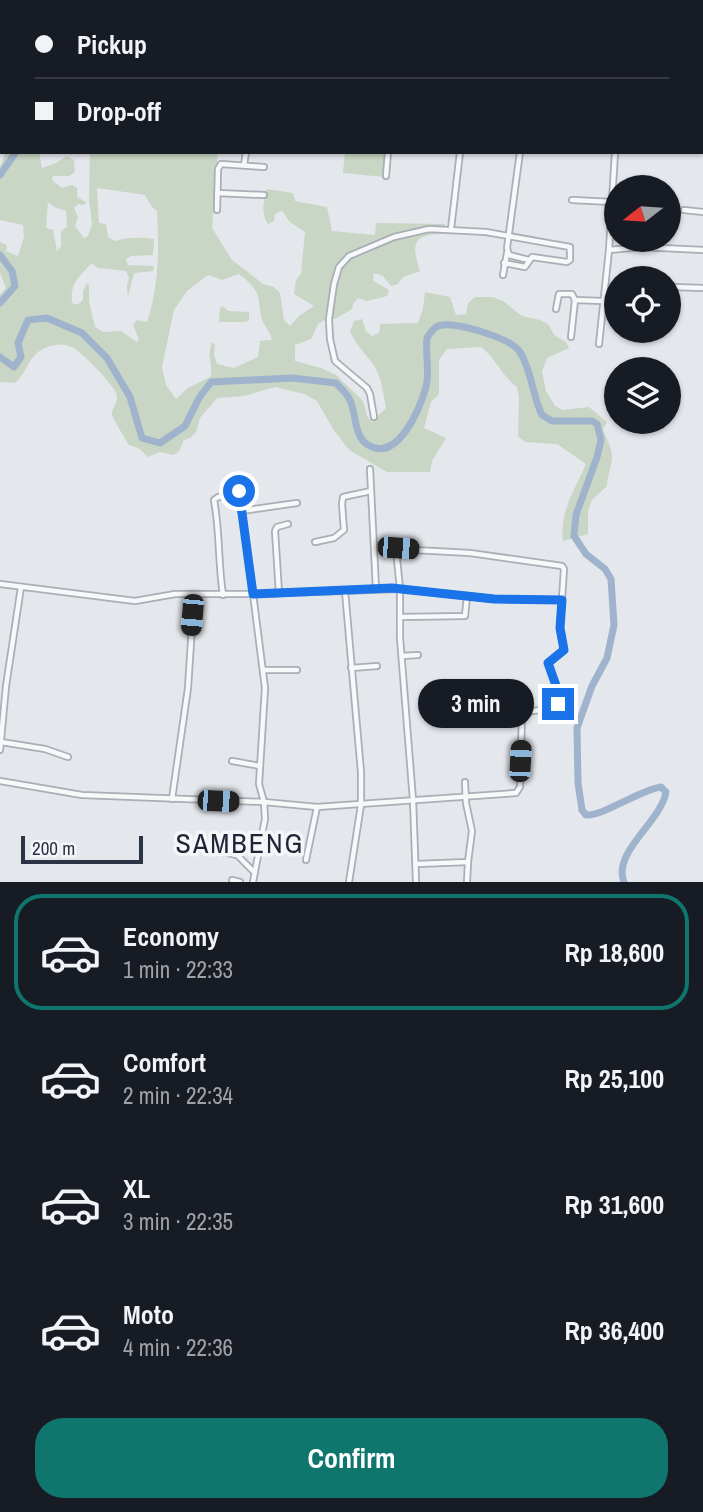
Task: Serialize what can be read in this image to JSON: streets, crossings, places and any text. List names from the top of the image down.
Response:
{
  "districts": ["SAMBENG"],
  "scale_bar": "200 m",
  "north": "left",
  "page": {
    "banner": ["Pickup", "Drop-off"],
    "bubble": "3 min",
    "scale": "200 m",
    "list": [
      {
        "name": "Economy",
        "note": "1 min · 22:33",
        "value": "Rp 18,600"
      },
      {
        "name": "Comfort",
        "note": "2 min · 22:34",
        "value": "Rp 25,100"
      },
      {
        "name": "XL",
        "note": "3 min · 22:35",
        "value": "Rp 31,600"
      },
      {
        "name": "Moto",
        "note": "4 min · 22:36",
        "value": "Rp 36,400"
      }
    ],
    "buttons": "Confirm"
  }
}
